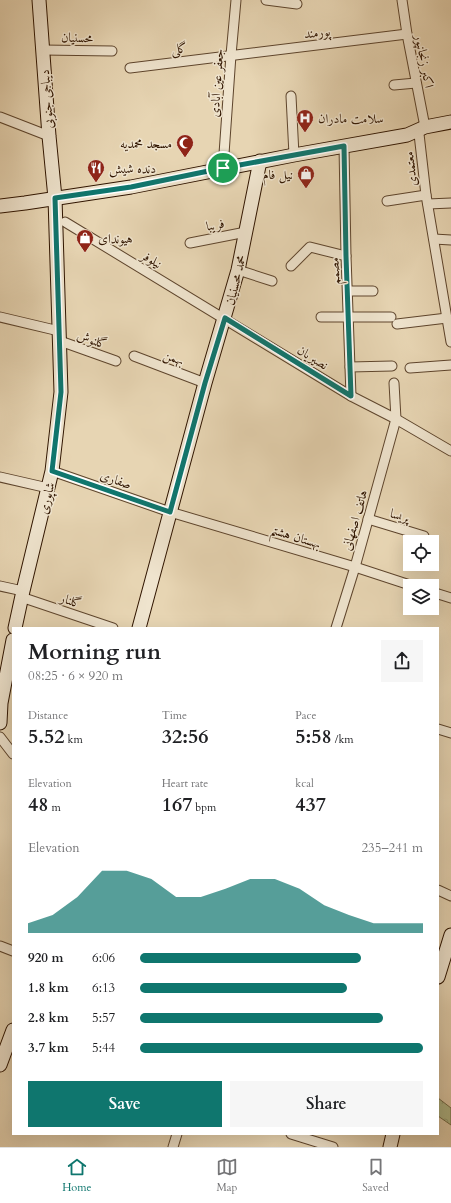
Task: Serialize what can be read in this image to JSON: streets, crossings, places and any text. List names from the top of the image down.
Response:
{
  "streets": {
    "street": [
      "پورمند",
      "محسنیان",
      "گلی",
      "اکبر زنجانپور",
      "جعفر عین آبادی",
      "دیباجی جنوبی",
      "معتمدی",
      "فریبا",
      "نیلوفر",
      "مصمم",
      "محمد محسنیان",
      "گلنوش",
      "بهمن",
      "نصیریان",
      "صفاری",
      "شاپوری",
      "پریسا",
      "هاتف اصفهانی",
      "بهستان هشتم",
      "گلنار"
    ]
  },
  "crossings": [
    ["پورمند", "گلی"],
    ["پورمند", "اکبر زنجانپور"],
    ["پورمند", "جعفر عین آبادی"],
    ["محسنیان", "دیباجی جنوبی"],
    ["گلی", "جعفر عین آبادی"],
    ["اکبر زنجانپور", "معتمدی"],
    ["دیباجی جنوبی", "شاپوری"],
    ["فریبا", "محمد محسنیان"],
    ["نیلوفر", "محمد محسنیان"],
    ["نیلوفر", "نصیریان"],
    ["مصمم", "نصیریان"],
    ["محمد محسنیان", "بهمن"],
    ["محمد محسنیان", "نصیریان"],
    ["محمد محسنیان", "صفاری"],
    ["محمد محسنیان", "بهستان هشتم"],
    ["گلنوش", "شاپوری"],
    ["نصیریان", "هاتف اصفهانی"],
    ["صفاری", "شاپوری"],
    ["صفاری", "بهستان هشتم"],
    ["شاپوری", "گلنار"],
    ["پریسا", "هاتف اصفهانی"],
    ["هاتف اصفهانی", "بهستان هشتم"]
  ],
  "places": {
    "hospital": ["سلامت مادران"],
    "mosque": ["مسجد محمدیه"],
    "restaurant": ["دنده شیش"],
    "shop": ["نیل فام", "هیوندای"]
  },
  "page": {
    "heading": ["Morning run", "08:25 · 6 × 920 m"],
    "stats": [
      ["Distance", "5.52 km"],
      ["Time", "32:56"],
      ["Pace", "5:58 /km"],
      ["Elevation", "48 m"],
      ["Heart rate", "167 bpm"],
      ["kcal", "437"]
    ],
    "chart": ["Elevation", "235–241 m"],
    "list": [
      {
        "name": "920 m",
        "note": "6:06"
      },
      {
        "name": "1.8 km",
        "note": "6:13"
      },
      {
        "name": "2.8 km",
        "note": "5:57"
      },
      {
        "name": "3.7 km",
        "note": "5:44"
      }
    ],
    "buttons": ["Save", "Share"],
    "tabs": ["Home", "Map", "Saved"]
  }
}
